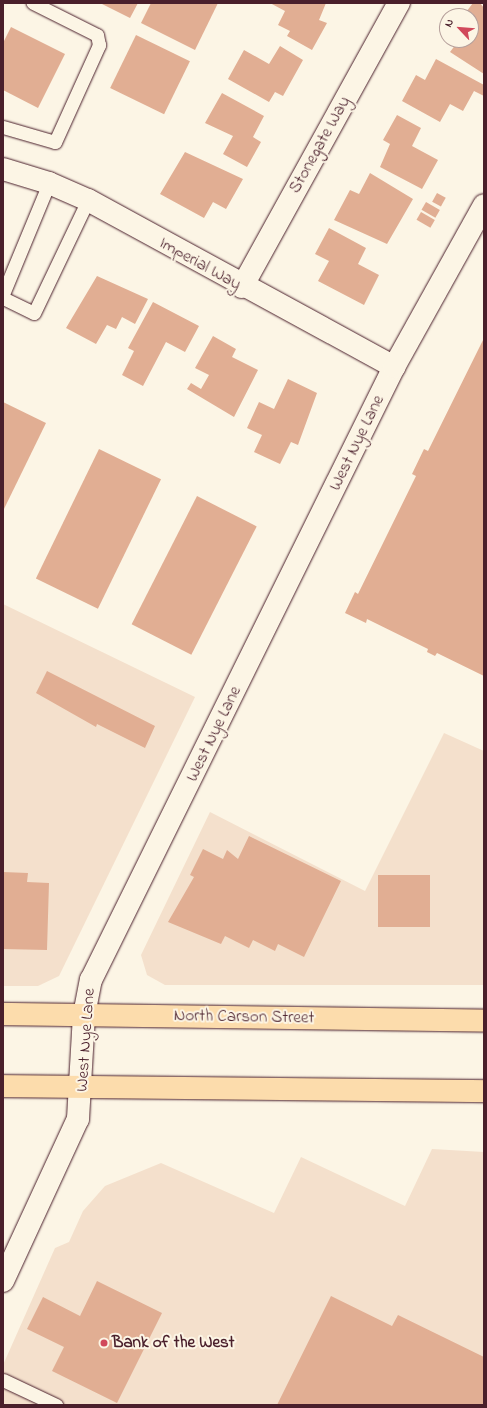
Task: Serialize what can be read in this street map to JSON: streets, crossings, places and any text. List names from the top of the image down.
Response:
{
  "streets": {
    "main road": ["North Carson Street"],
    "street": ["Stonegate Way", "Imperial Way", "West Nye Lane"]
  },
  "crossings": [
    ["Stonegate Way", "Imperial Way"],
    ["Imperial Way", "West Nye Lane"],
    ["West Nye Lane", "North Carson Street"]
  ],
  "places": ["Bank of the West"],
  "north": "top left"
}
